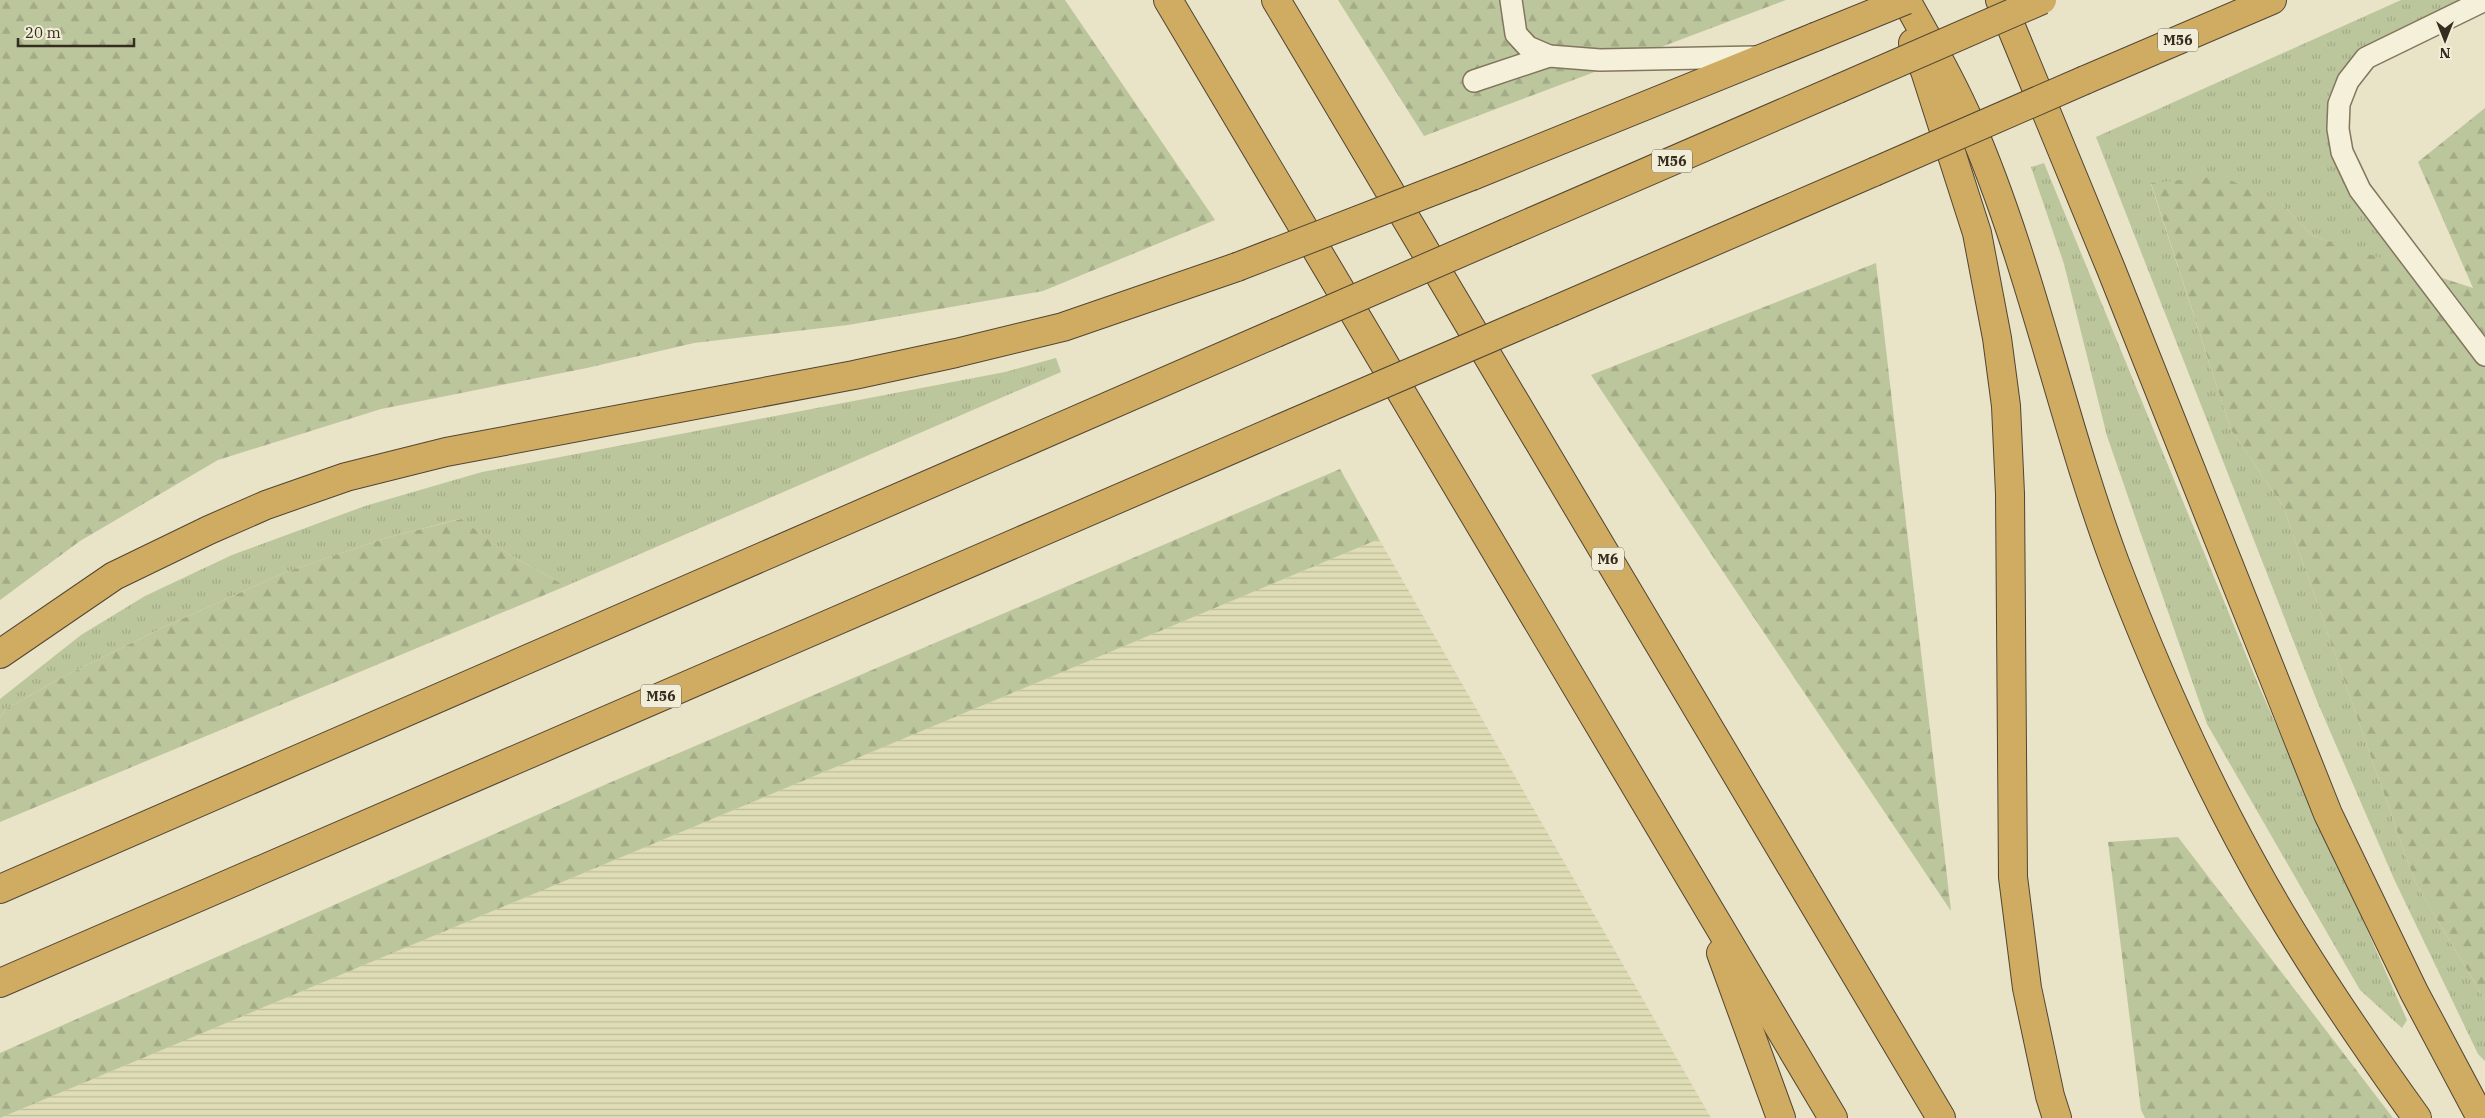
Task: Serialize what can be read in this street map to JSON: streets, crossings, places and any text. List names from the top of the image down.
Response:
{
  "streets": {
    "highway": ["M56", "M6"]
  },
  "scale_bar": "20 m",
  "north": "bottom"
}
